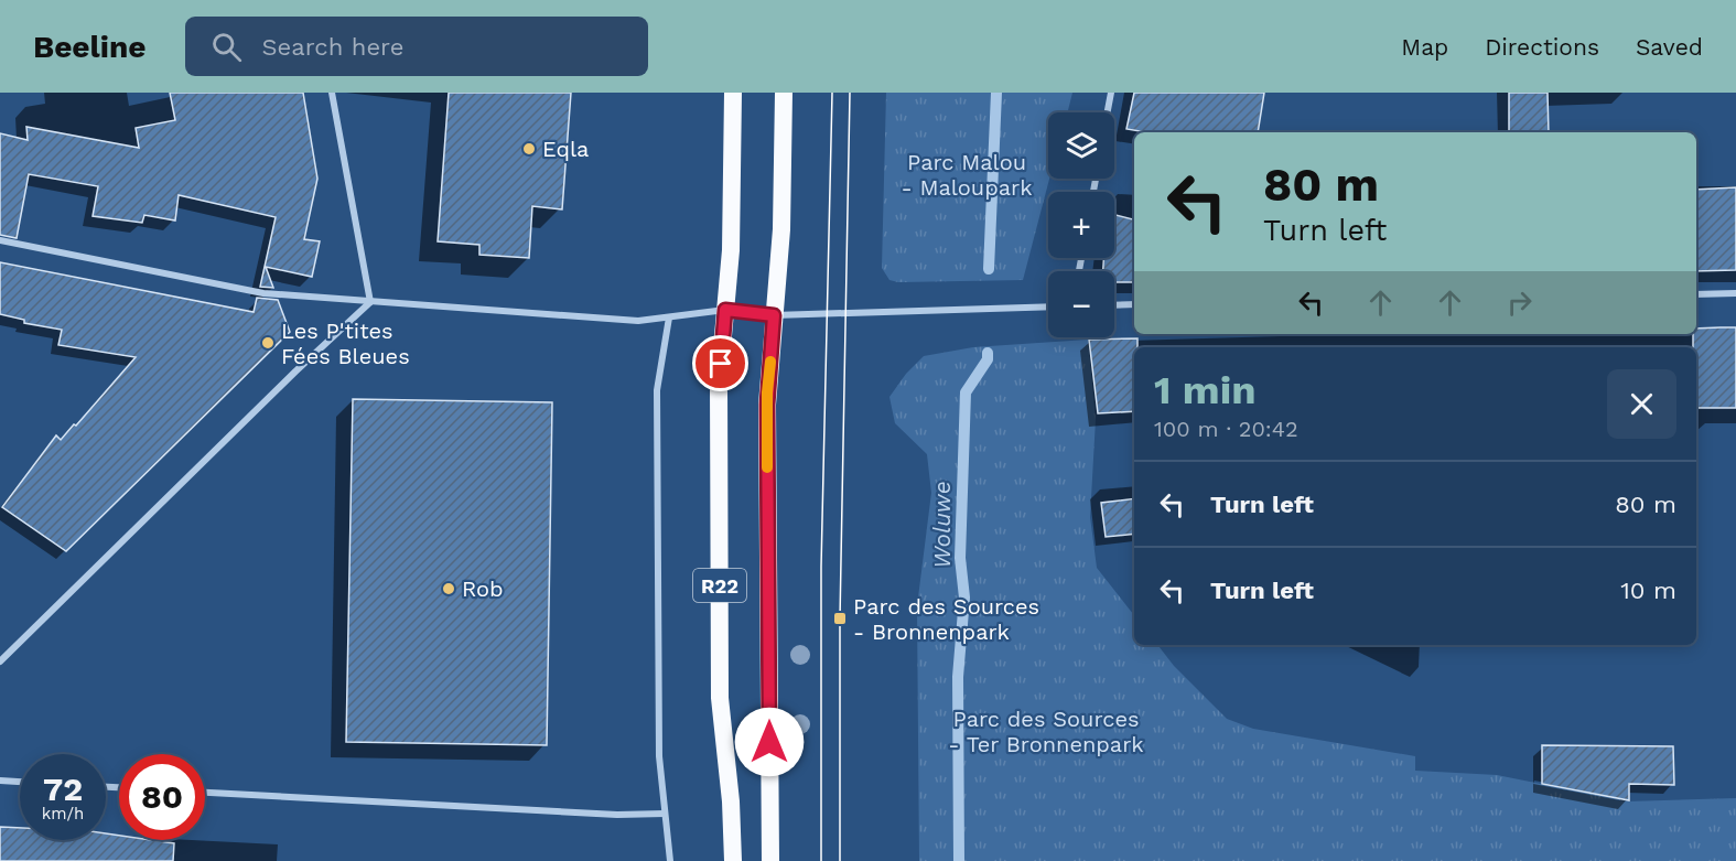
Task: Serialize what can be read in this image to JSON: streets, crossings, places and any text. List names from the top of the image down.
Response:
{
  "streets": {
    "highway": ["R22"]
  },
  "water": ["Woluwe"],
  "parks": ["Parc Malou - Maloupark", "Parc des Sources - Ter Bronnenpark"],
  "places": {
    "other": ["Eqla", "Les P'tites Fées Bleues", "Rob"],
    "transit": ["Parc des Sources - Bronnenpark"]
  },
  "page": {
    "header": "Beeline",
    "search": "Search here",
    "nav": ["Map", "Directions", "Saved"],
    "map_buttons": ["+", "−"],
    "turn": ["80 m", "Turn left"],
    "heading": ["1 min", "100 m · 20:42"],
    "list": [
      {
        "name": "Turn left",
        "value": "80 m"
      },
      {
        "name": "Turn left",
        "value": "10 m"
      }
    ],
    "speed": "72 km/h",
    "limit": "80"
  }
}
